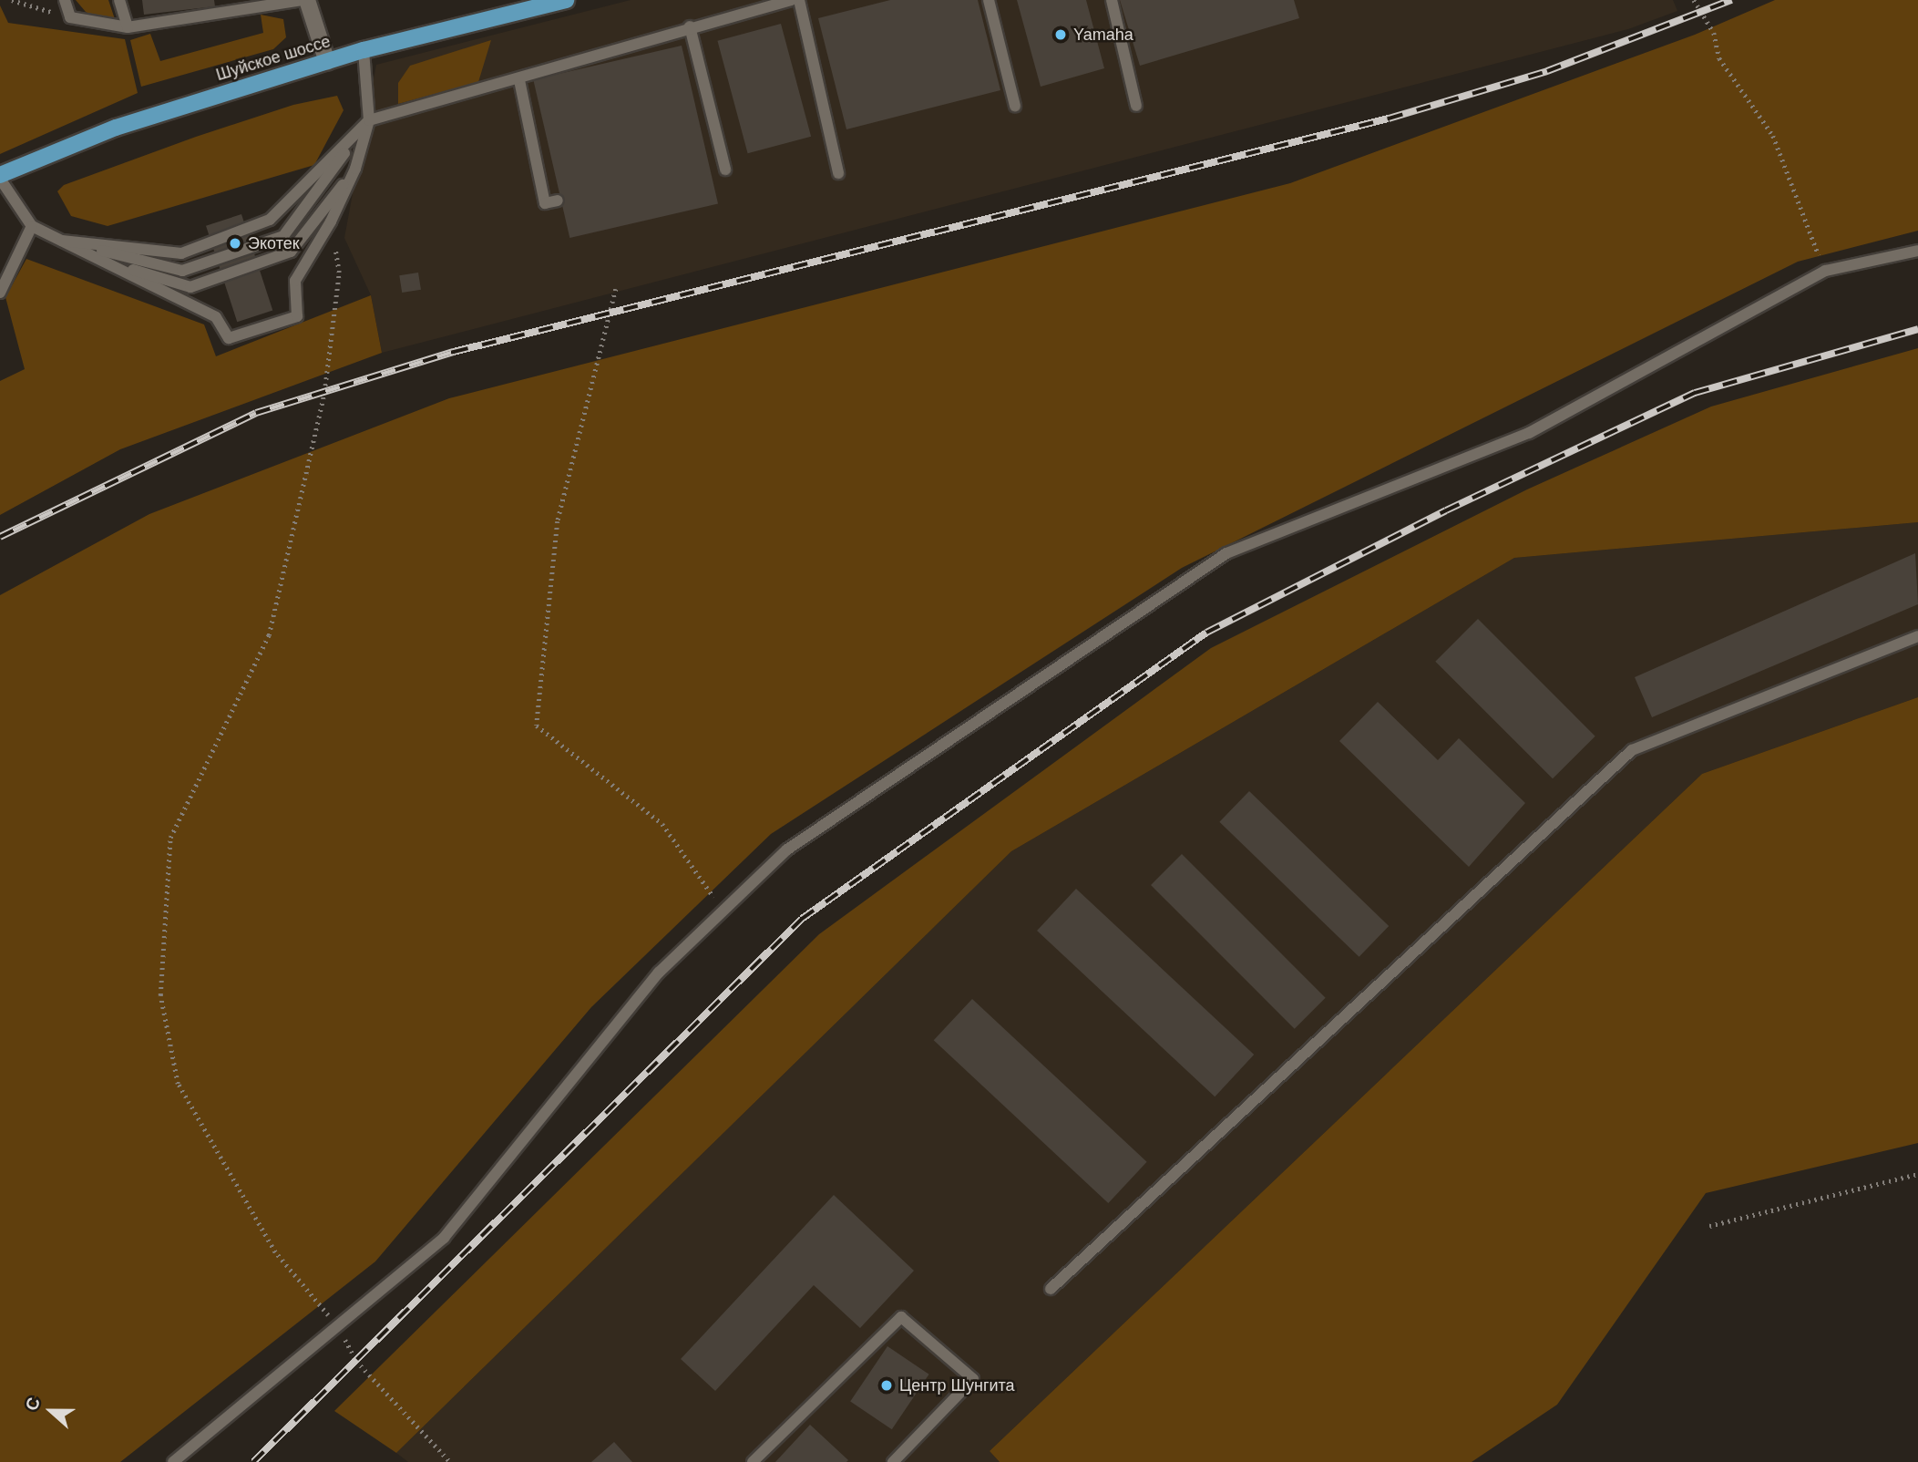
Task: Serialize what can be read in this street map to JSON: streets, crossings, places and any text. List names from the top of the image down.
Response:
{
  "streets": {
    "main road": ["Шуйское шоссе"]
  },
  "places": ["Yamaha", "Экотек", "Центр Шунгита"],
  "north": "left"
}
